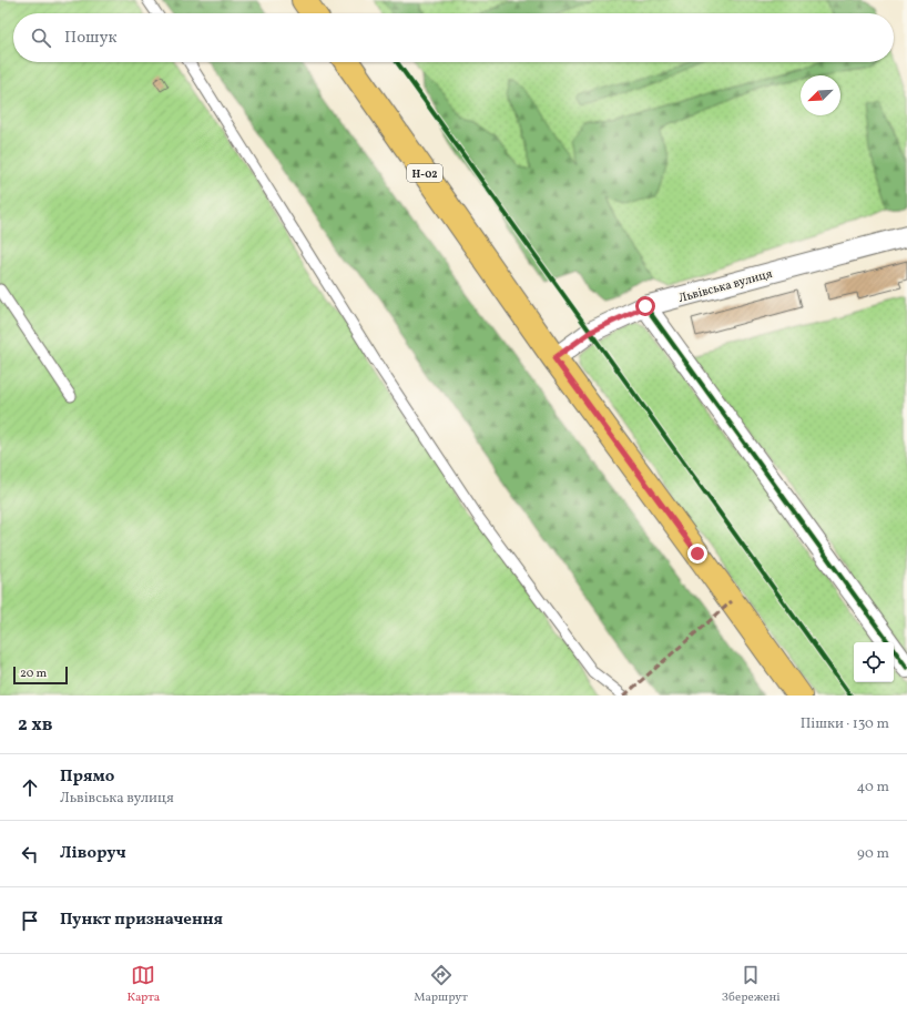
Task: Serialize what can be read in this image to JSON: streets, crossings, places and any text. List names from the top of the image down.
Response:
{
  "streets": {
    "main road": ["Н-02"],
    "street": ["Львівська вулиця"]
  },
  "crossings": [
    ["Н-02", "Львівська вулиця"]
  ],
  "scale_bar": "20 m",
  "north": "bottom left",
  "page": {
    "search": "Пошук",
    "scale": "20 m",
    "heading": ["2 хв", "Пішки · 130 m"],
    "list": [
      ["Прямо", "Львівська вулиця", "40 m"],
      ["Ліворуч", "90 m"],
      "Пункт призначення"
    ],
    "nav": ["Карта", "Маршрут", "Збережені"]
  }
}
